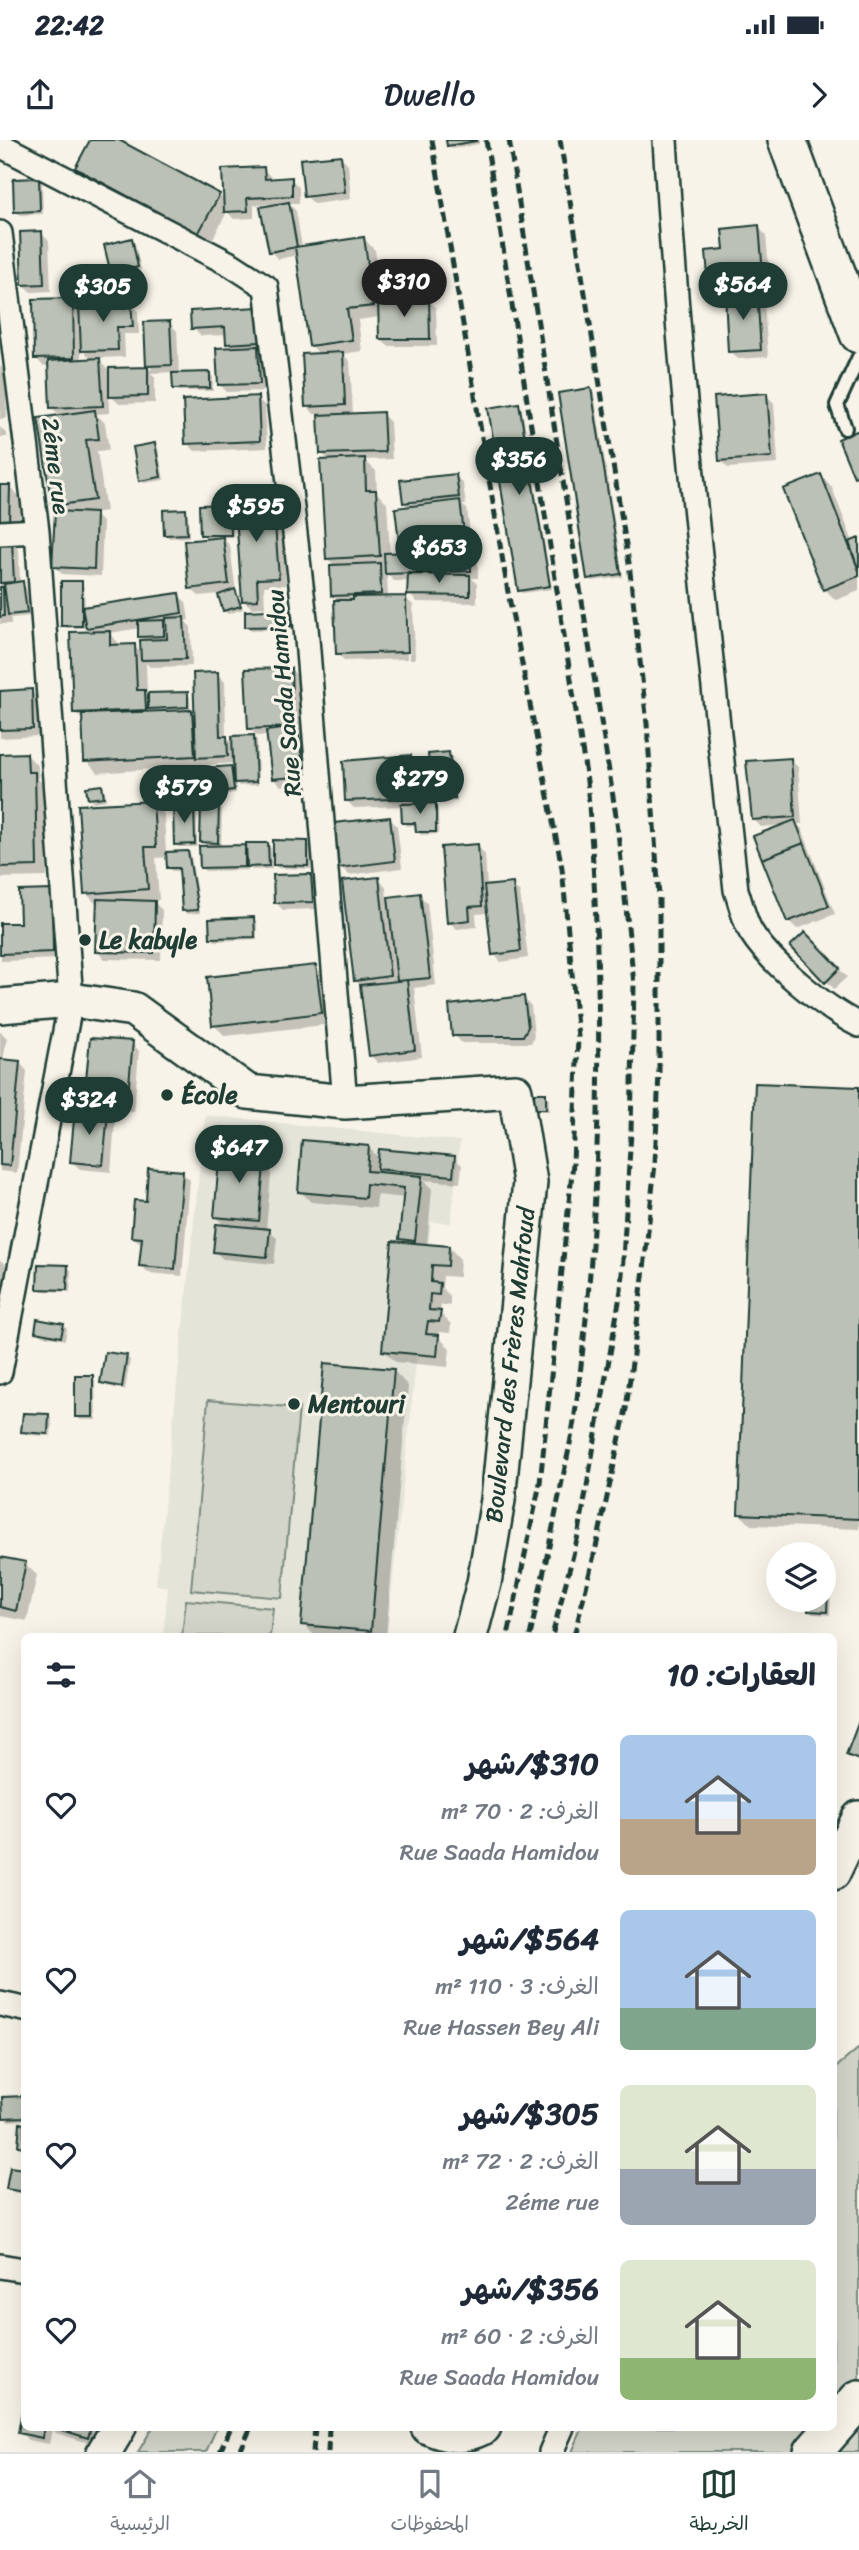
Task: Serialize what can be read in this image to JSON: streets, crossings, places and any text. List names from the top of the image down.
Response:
{
  "streets": {
    "street": ["2éme rue", "Rue Saada Hamidou", "Boulevard des Frères Mahfoud"]
  },
  "crossings": [
    ["Rue Saada Hamidou", "Boulevard des Frères Mahfoud"]
  ],
  "places": ["Le kabyle", "École", "Mentouri"],
  "page": {
    "status": "22:42",
    "header": "Dwello",
    "price": [
      "$310",
      "$564",
      "$305",
      "$356",
      "$595",
      "$653",
      "$279",
      "$579",
      "$324",
      "$647"
    ],
    "heading": "العقارات: 10",
    "list": [
      {
        "name": "$310/شهر",
        "note": "الغرف: 2 · 70 m² · Rue Saada Hamidou"
      },
      {
        "name": "$564/شهر",
        "note": "الغرف: 3 · 110 m² · Rue Hassen Bey Ali"
      },
      {
        "name": "$305/شهر",
        "note": "الغرف: 2 · 72 m² · 2éme rue"
      },
      {
        "name": "$356/شهر",
        "note": "الغرف: 2 · 60 m² · Rue Saada Hamidou"
      }
    ],
    "tabs": ["الخريطة", "المحفوظات", "الرئيسية"]
  }
}
